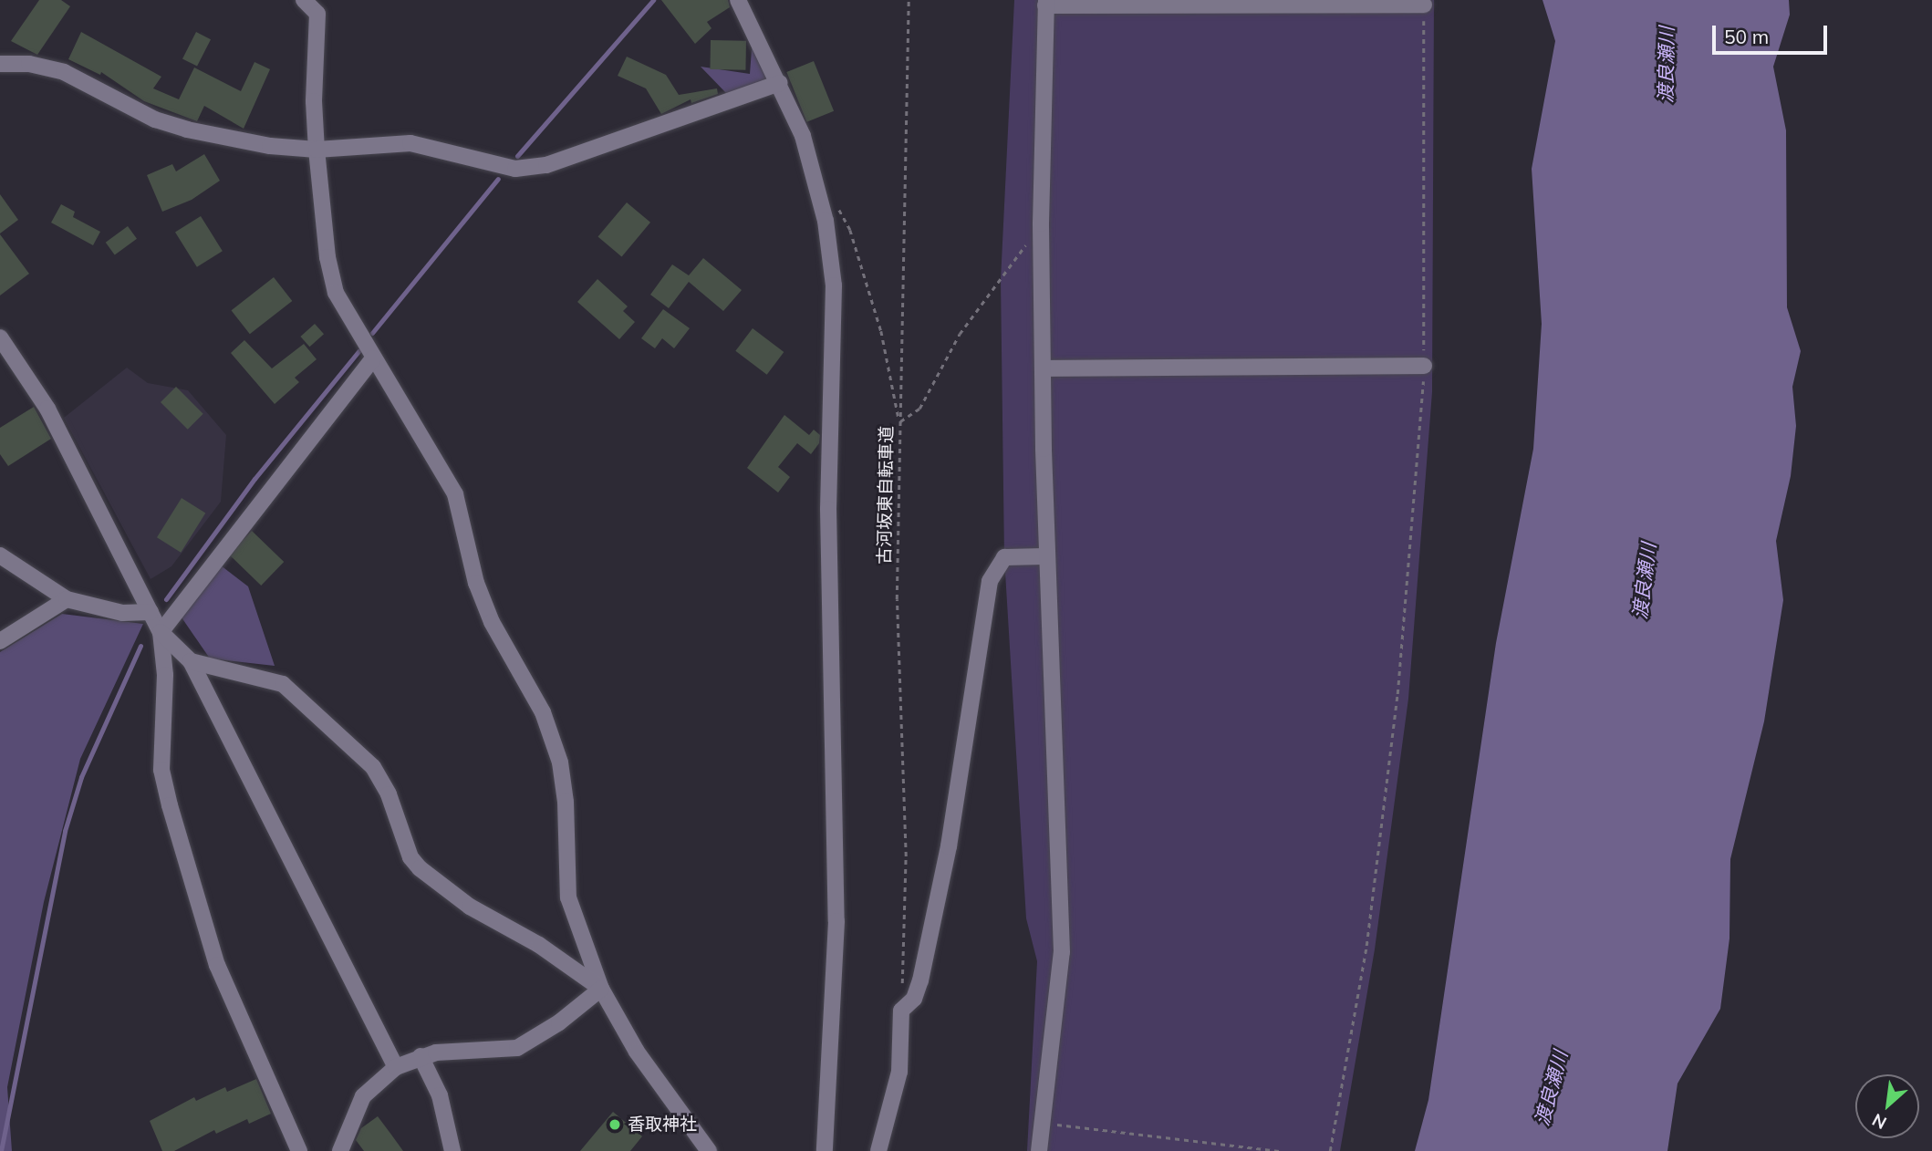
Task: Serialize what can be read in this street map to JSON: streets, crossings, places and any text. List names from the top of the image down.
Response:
{
  "streets": {
    "path": ["古河坂東自転車道"]
  },
  "water": ["渡良瀬川"],
  "places": ["香取神社"],
  "scale_bar": "50 m",
  "north": "bottom left"
}
